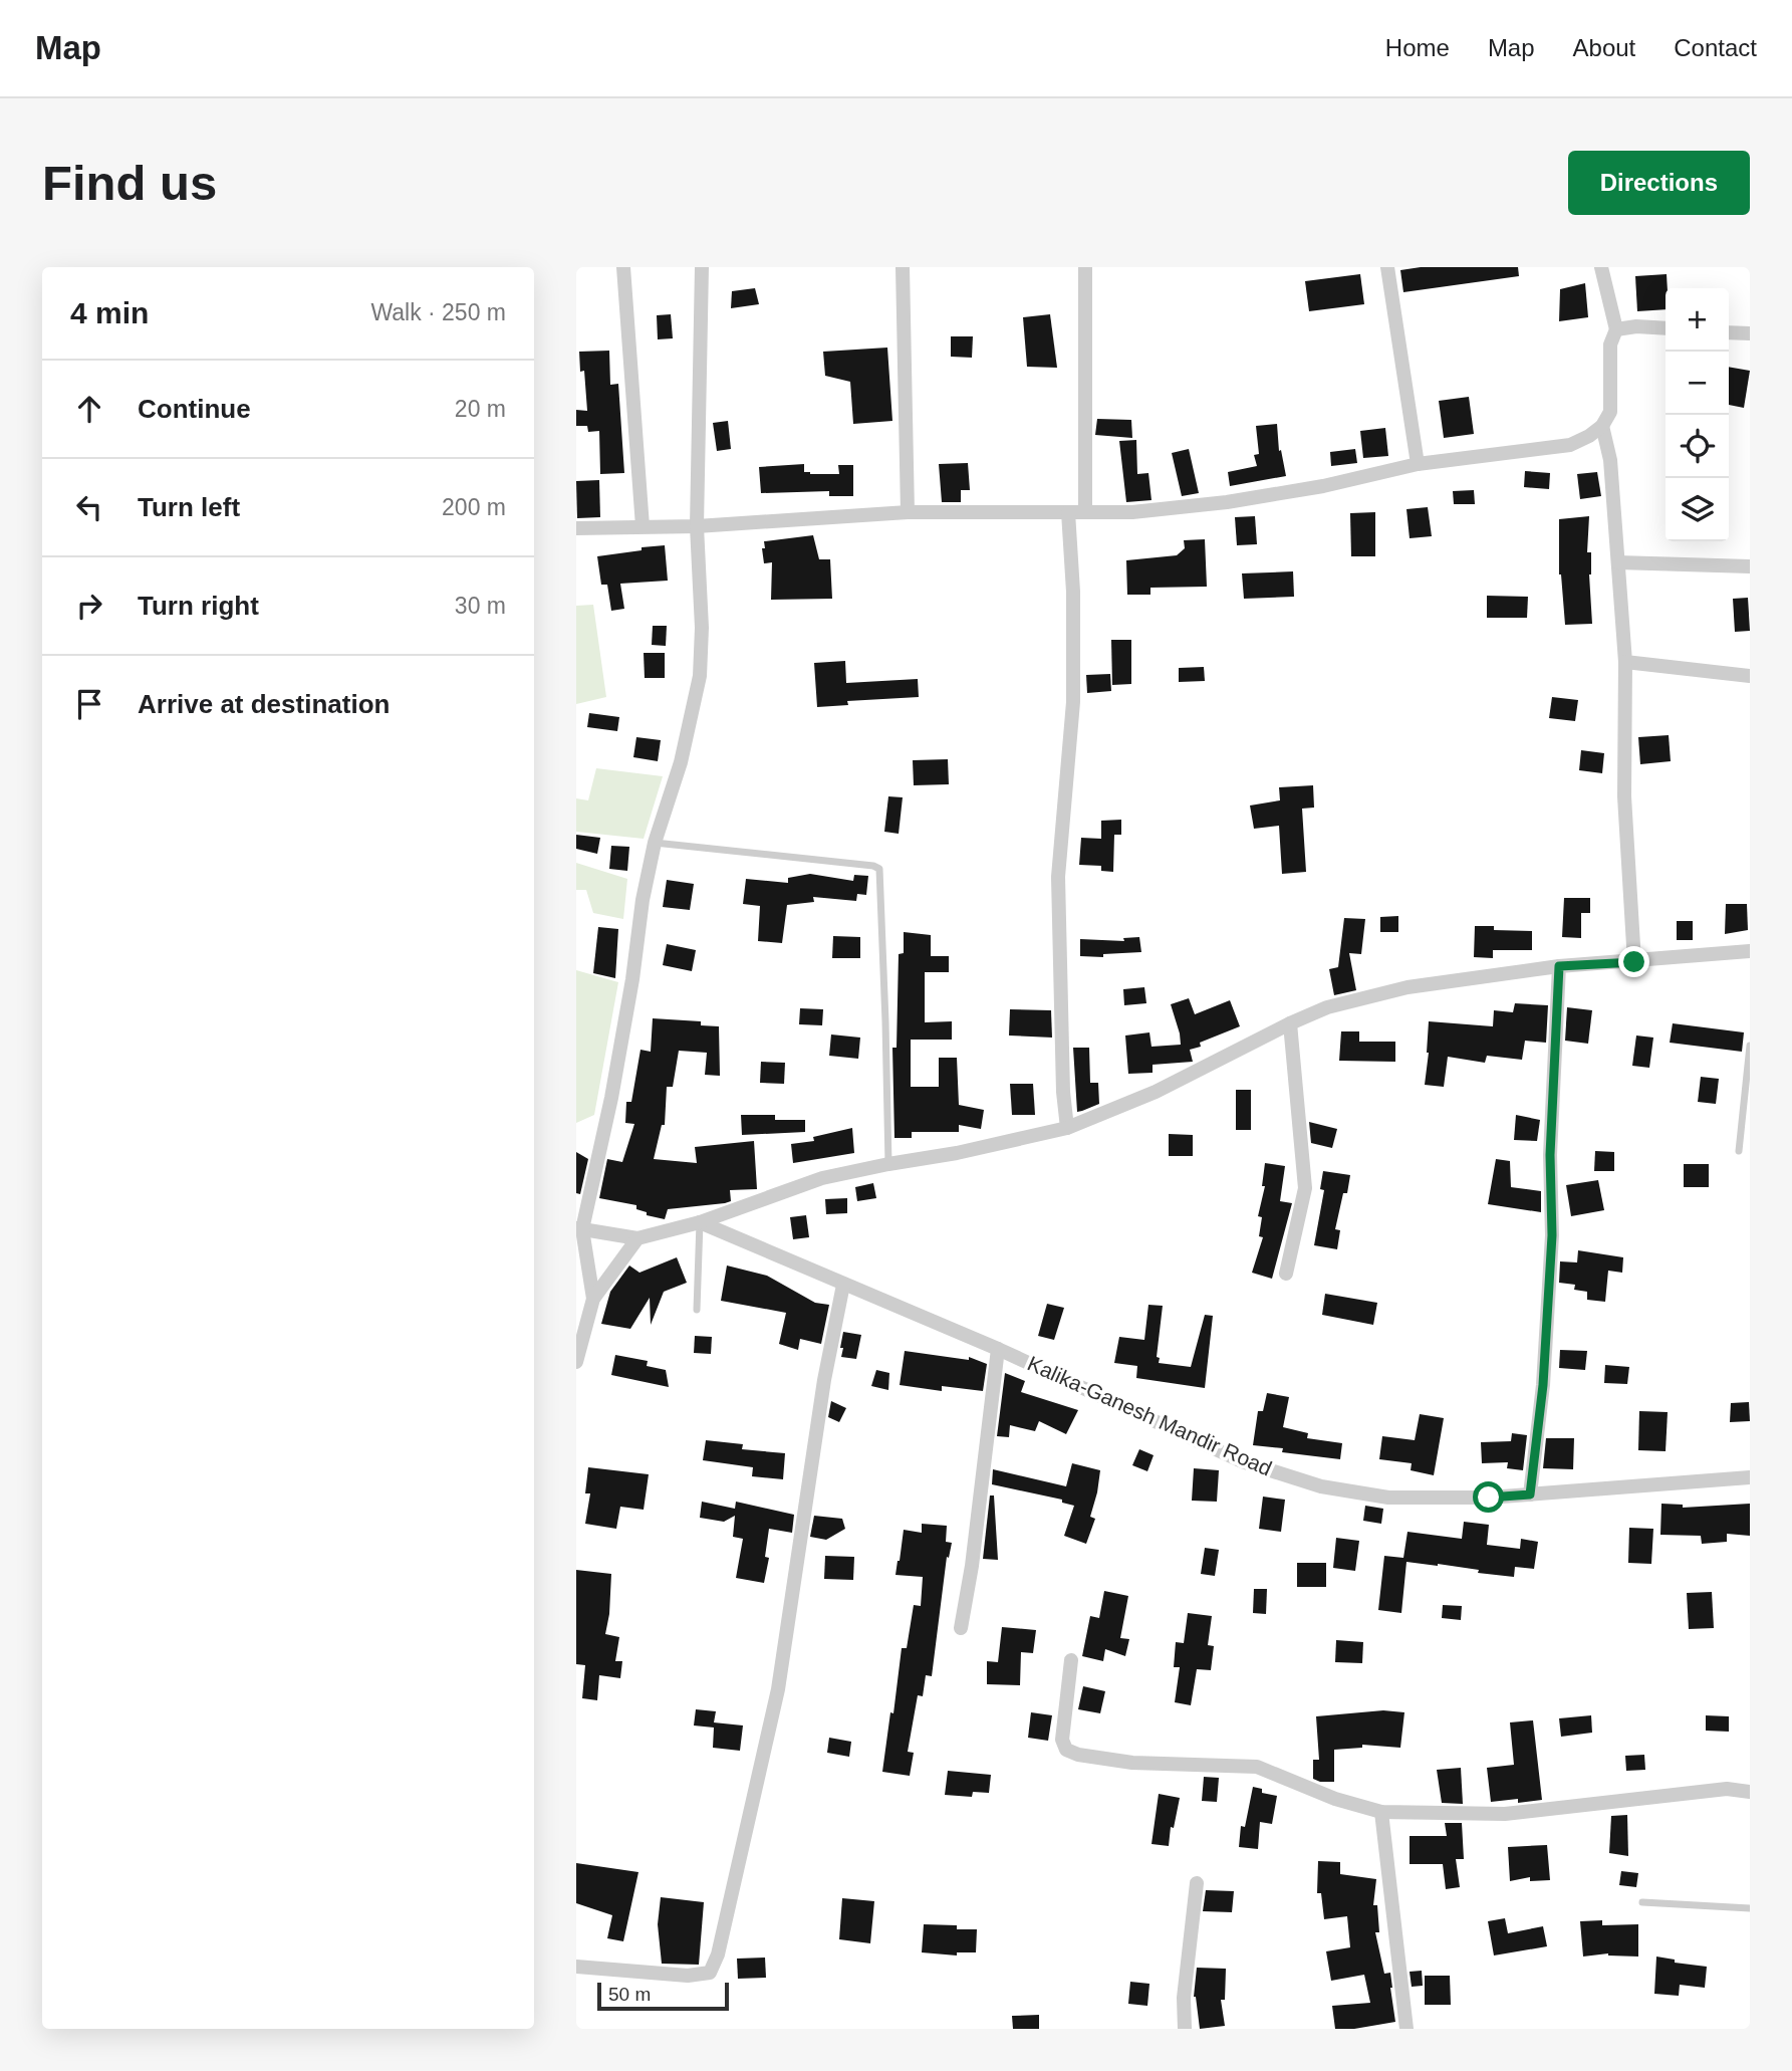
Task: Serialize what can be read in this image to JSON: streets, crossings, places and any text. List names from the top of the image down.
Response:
{
  "streets": {
    "street": ["Kalika-Ganesh Mandir Road"]
  },
  "scale_bar": "50 m",
  "page": {
    "header": "Map",
    "nav": [
      "Home",
      "Map",
      "About",
      "Contact"
    ],
    "buttons": "Directions",
    "title": "Find us",
    "heading": ["4 min", "Walk · 250 m"],
    "map_buttons": ["+", "−"],
    "list": [
      ["Continue", "20 m"],
      ["Turn left", "200 m"],
      ["Turn right", "30 m"],
      "Arrive at destination"
    ],
    "scale": "50 m"
  }
}
